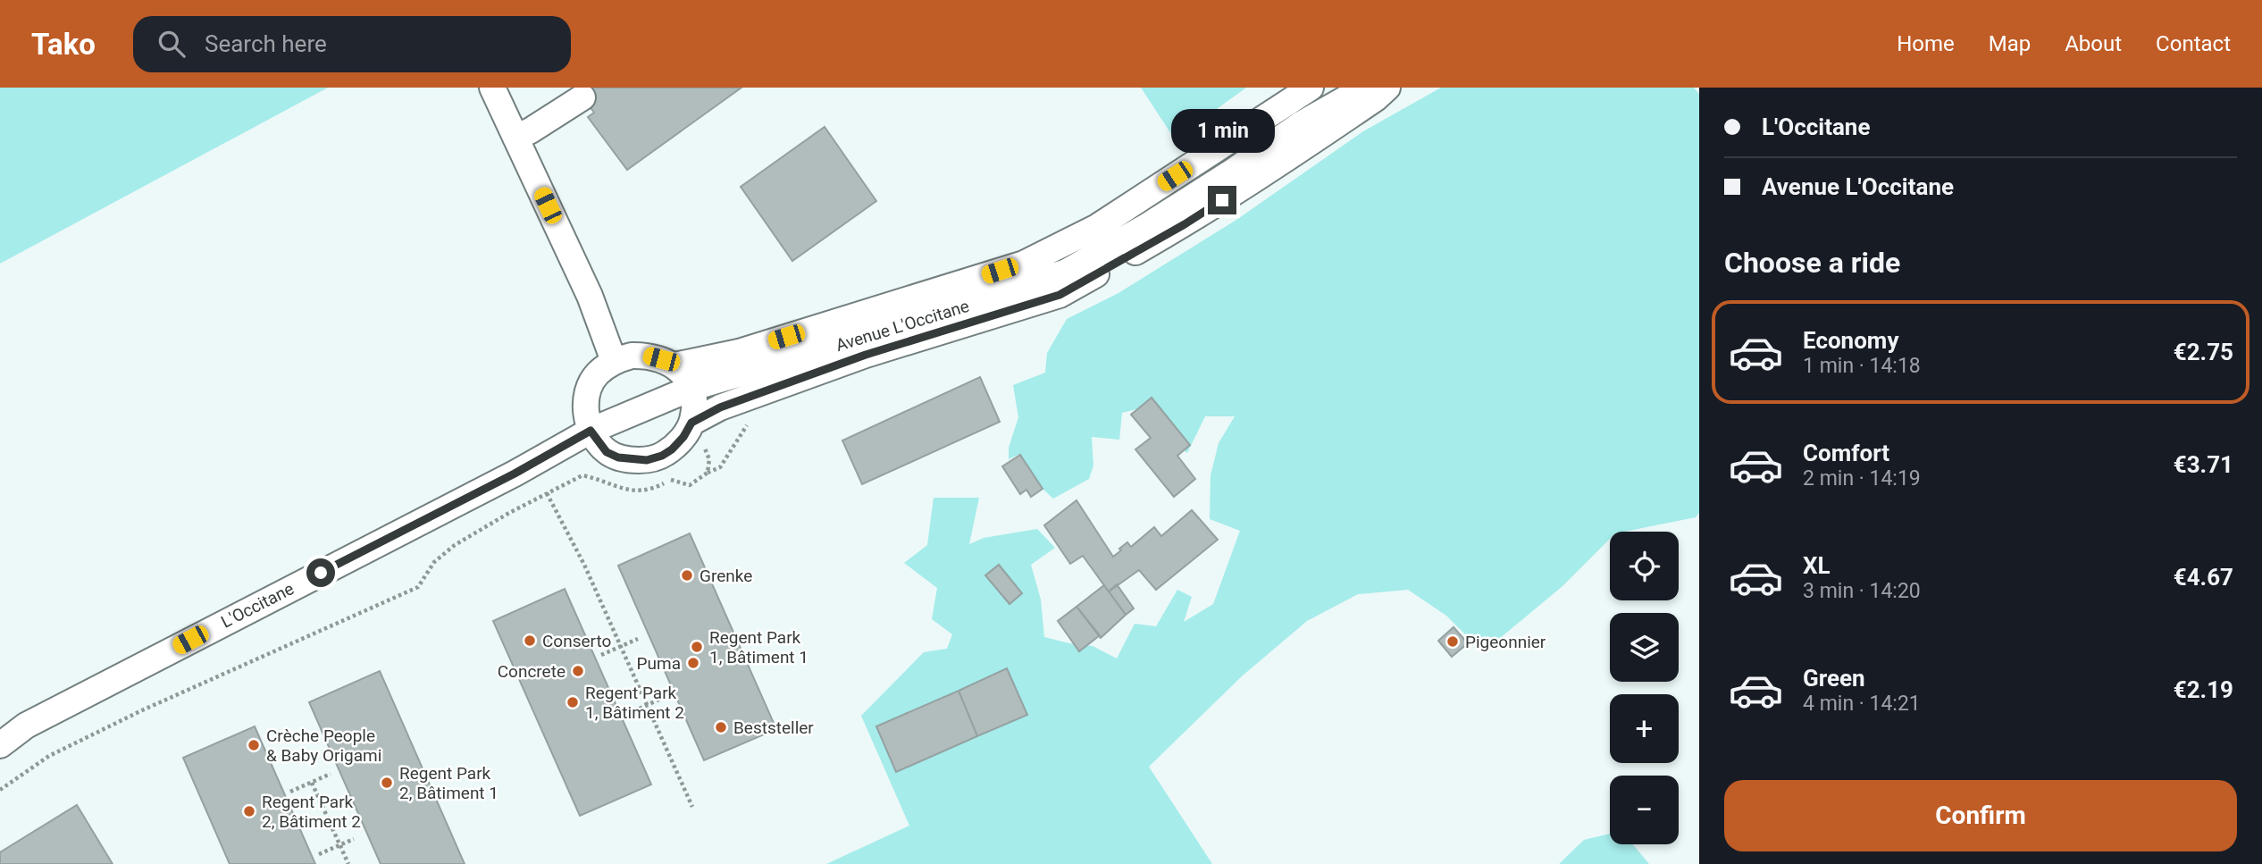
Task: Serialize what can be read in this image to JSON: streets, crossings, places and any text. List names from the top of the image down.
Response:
{
  "streets": {
    "street": ["Avenue L'Occitane", "L'Occitane"]
  },
  "crossings": [
    ["Avenue L'Occitane", "L'Occitane"]
  ],
  "places": [
    "Grenke",
    "Conserto",
    "Pigeonnier",
    "Regent Park 1, Bâtiment 1",
    "Puma",
    "Concrete",
    "Regent Park 1, Bâtiment 2",
    "Beststeller",
    "Crèche People & Baby Origami",
    "Regent Park 2, Bâtiment 1",
    "Regent Park 2, Bâtiment 2"
  ],
  "page": {
    "header": "Tako",
    "search": "Search here",
    "nav": [
      "Home",
      "Map",
      "About",
      "Contact"
    ],
    "banner": ["L'Occitane", "Avenue L'Occitane"],
    "bubble": "1 min",
    "heading": "Choose a ride",
    "list": [
      {
        "name": "Economy",
        "note": "1 min · 14:18",
        "value": "€2.75"
      },
      {
        "name": "Comfort",
        "note": "2 min · 14:19",
        "value": "€3.71"
      },
      {
        "name": "XL",
        "note": "3 min · 14:20",
        "value": "€4.67"
      },
      {
        "name": "Green",
        "note": "4 min · 14:21",
        "value": "€2.19"
      }
    ],
    "map_buttons": ["+", "−"],
    "buttons": "Confirm"
  }
}
